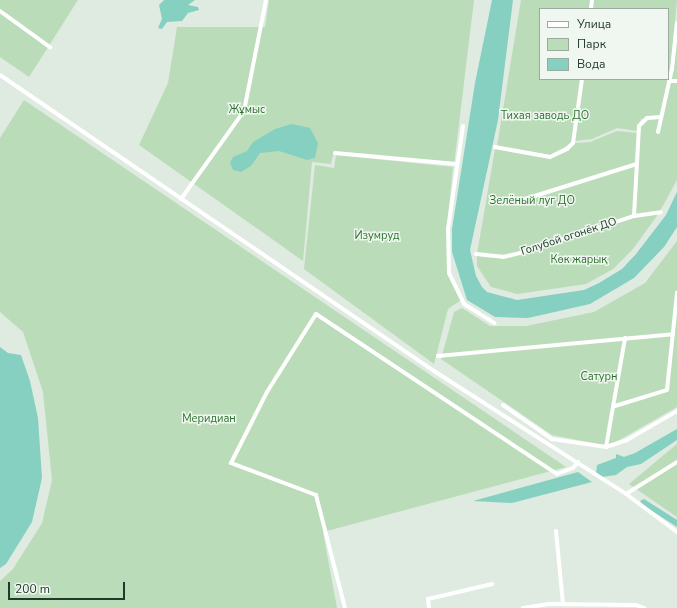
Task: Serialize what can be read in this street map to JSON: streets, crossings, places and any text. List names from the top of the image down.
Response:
{
  "streets": {
    "street": ["Голубой огонёк ДО"]
  },
  "parks": [
    "Жұмыс",
    "Тихая заводь ДО",
    "Зелёный луг ДО",
    "Изумруд",
    "Көк жарық",
    "Сатурн",
    "Меридиан"
  ],
  "legend": ["Улица", "Парк", "Вода"],
  "scale_bar": "200 m"
}
